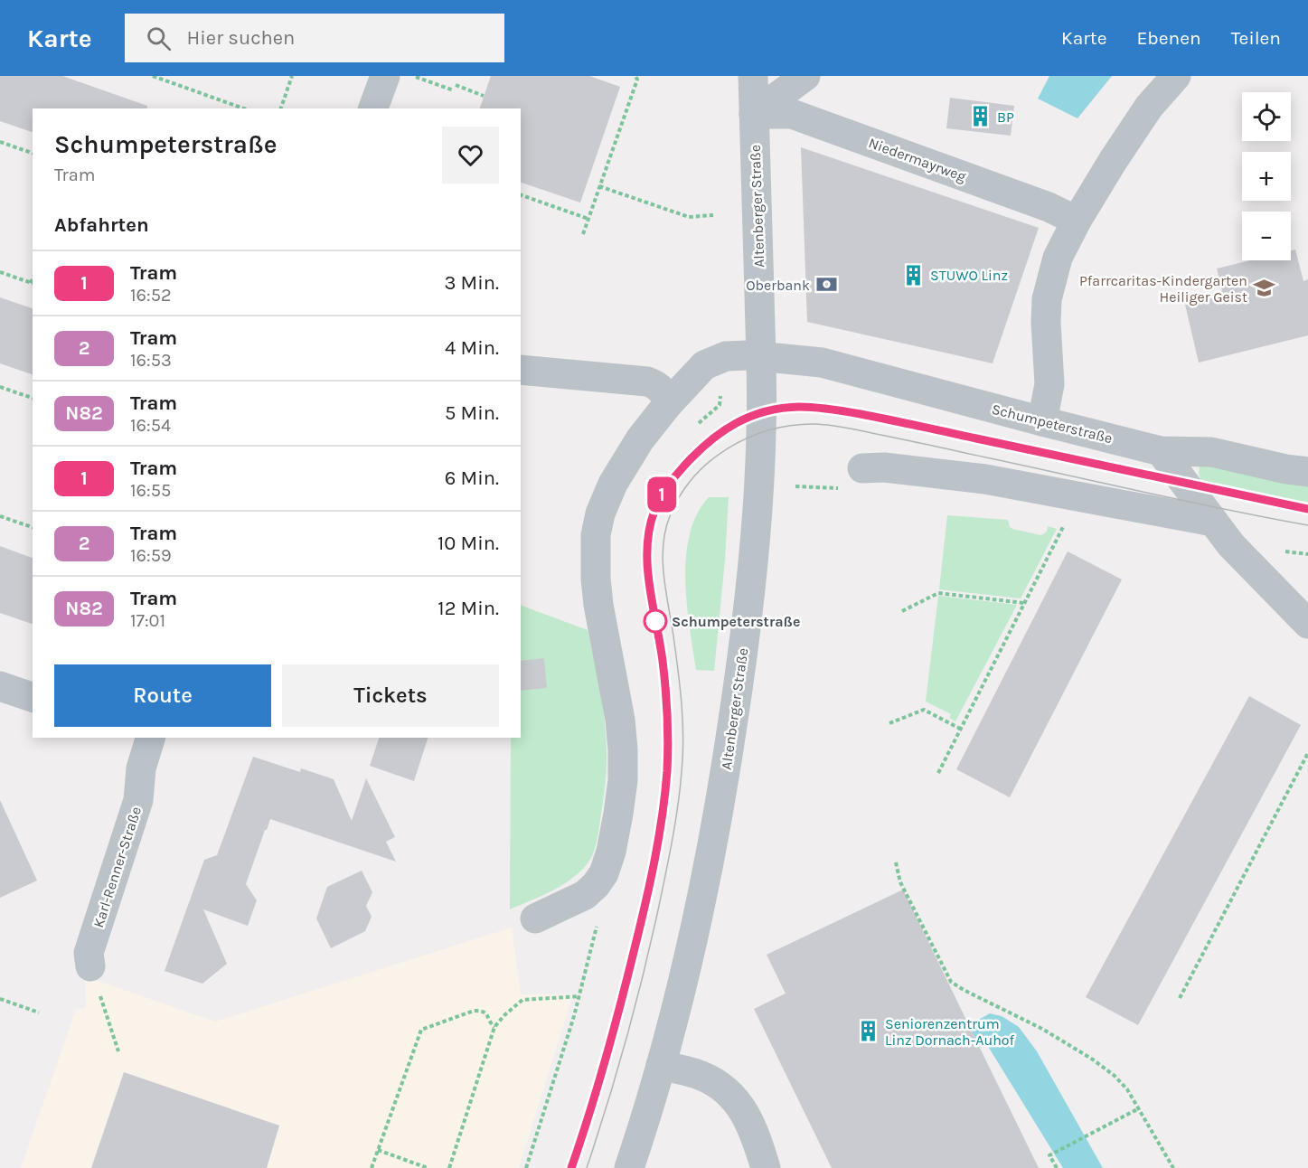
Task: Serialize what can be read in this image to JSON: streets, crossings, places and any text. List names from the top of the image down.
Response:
{
  "streets": {
    "street": [
      "Niedermayrweg",
      "Altenberger Straße",
      "Schumpeterstraße",
      "Karl-Renner-Straße"
    ]
  },
  "crossings": [
    ["Niedermayrweg", "Altenberger Straße"],
    ["Altenberger Straße", "Schumpeterstraße"]
  ],
  "places": {
    "building": ["BP", "STUWO Linz", "Seniorenzentrum Linz Dornach-Auhof"],
    "bank": ["Oberbank"],
    "school or university": ["Pfarrcaritas-Kindergarten Heiliger Geist"],
    "other": ["Schumpeterstraße"]
  },
  "lines": ["tram line 1"],
  "page": {
    "header": "Karte",
    "search": "Hier suchen",
    "nav": ["Karte", "Ebenen", "Teilen"],
    "on_map": "1",
    "map_buttons": ["+", "−"],
    "heading": [
      ["Schumpeterstraße", "Tram"],
      "Abfahrten"
    ],
    "list": [
      {
        "mark": "1",
        "name": "Tram",
        "note": "16:52",
        "value": "3 Min."
      },
      {
        "mark": "2",
        "name": "Tram",
        "note": "16:53",
        "value": "4 Min."
      },
      {
        "mark": "N82",
        "name": "Tram",
        "note": "16:54",
        "value": "5 Min."
      },
      {
        "mark": "1",
        "name": "Tram",
        "note": "16:55",
        "value": "6 Min."
      },
      {
        "mark": "2",
        "name": "Tram",
        "note": "16:59",
        "value": "10 Min."
      },
      {
        "mark": "N82",
        "name": "Tram",
        "note": "17:01",
        "value": "12 Min."
      }
    ],
    "buttons": ["Route", "Tickets"]
  }
}
